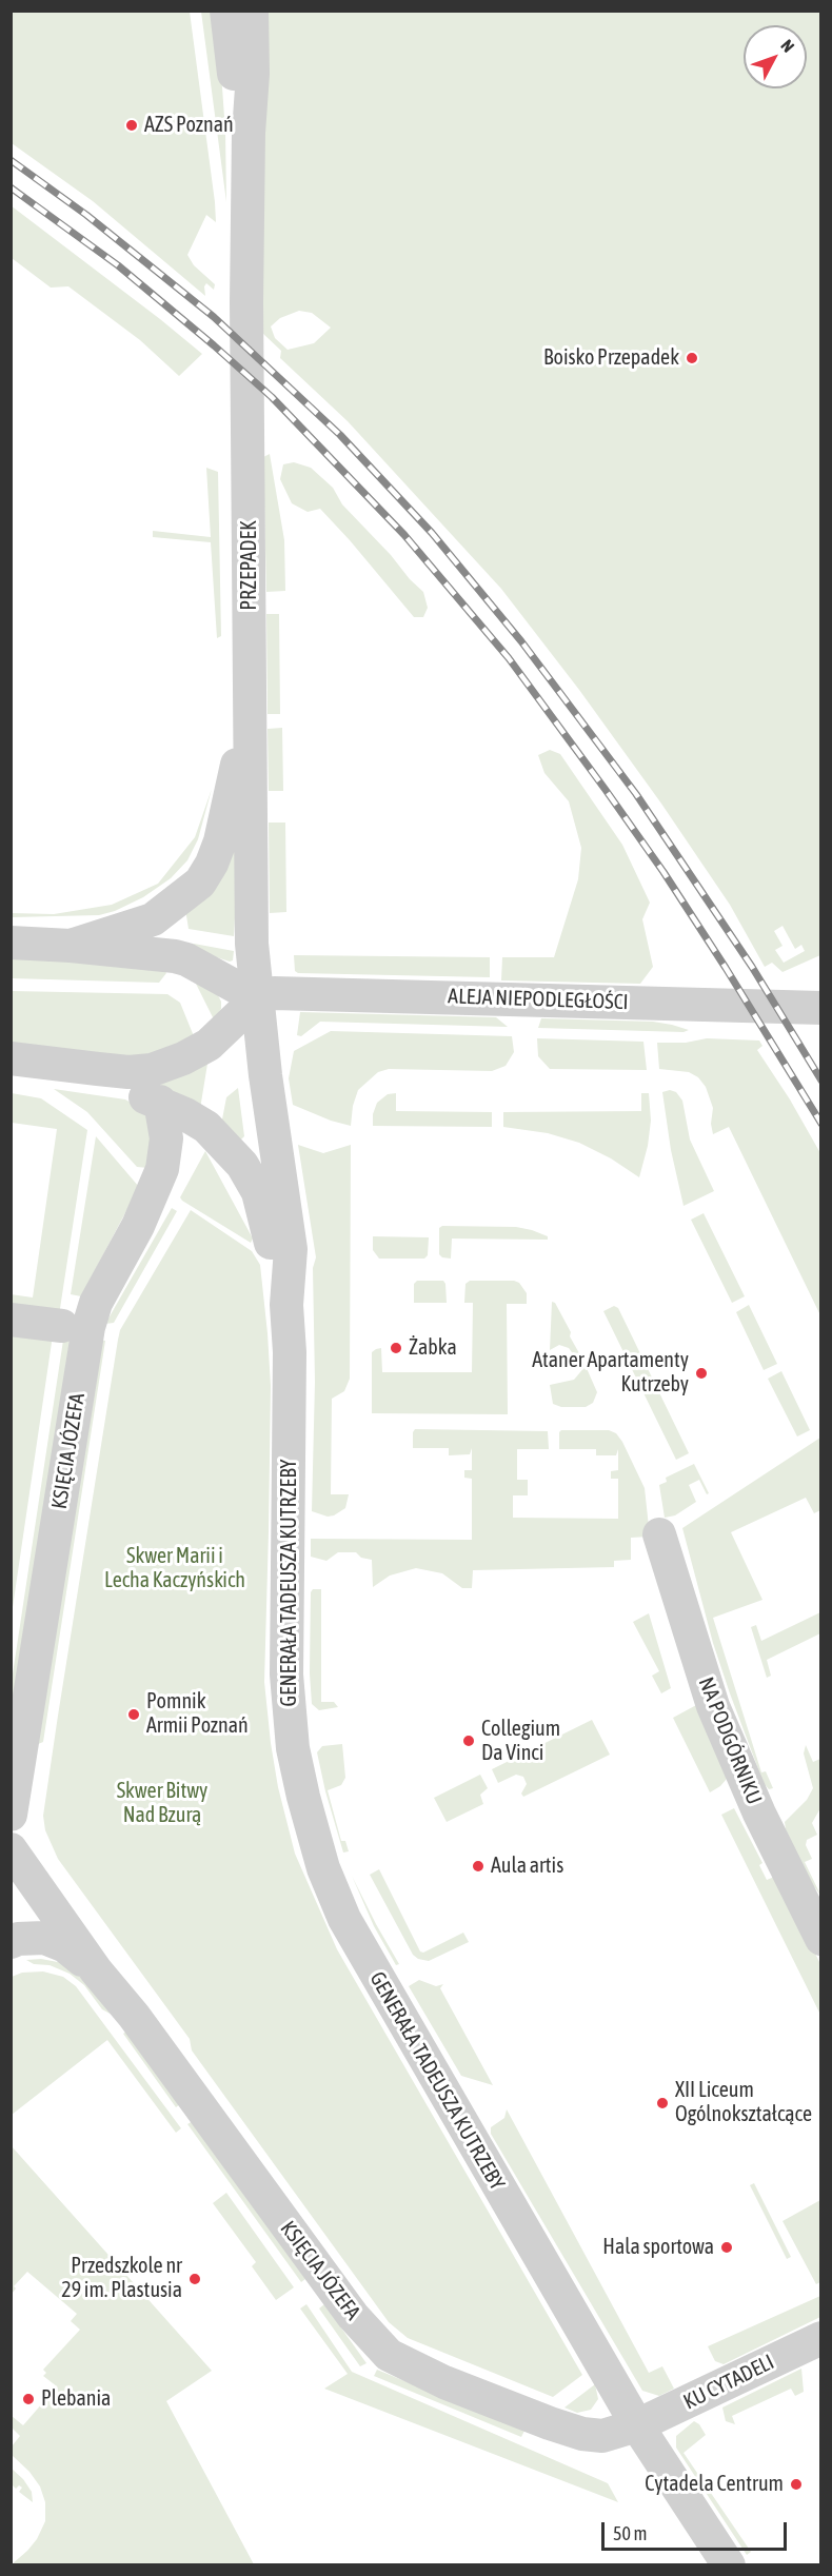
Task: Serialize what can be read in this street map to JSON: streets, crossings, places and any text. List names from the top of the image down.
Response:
{
  "streets": {
    "street": [
      "PRZEPADEK",
      "ALEJA NIEPODLEGŁOŚCI",
      "KSIĘCIA JÓZEFA",
      "GENERAŁA TADEUSZA KUTRZEBY",
      "NA PODGÓRNIKU",
      "KU CYTADELI"
    ]
  },
  "crossings": [
    ["PRZEPADEK", "ALEJA NIEPODLEGŁOŚCI"],
    ["PRZEPADEK", "GENERAŁA TADEUSZA KUTRZEBY"],
    ["ALEJA NIEPODLEGŁOŚCI", "GENERAŁA TADEUSZA KUTRZEBY"],
    ["KSIĘCIA JÓZEFA", "GENERAŁA TADEUSZA KUTRZEBY"],
    ["KSIĘCIA JÓZEFA", "KU CYTADELI"],
    ["GENERAŁA TADEUSZA KUTRZEBY", "KU CYTADELI"]
  ],
  "parks": ["Skwer Marii i Lecha Kaczyńskich", "Skwer Bitwy Nad Bzurą"],
  "places": [
    "AZS Poznań",
    "Boisko Przepadek",
    "Żabka",
    "Ataner Apartamenty Kutrzeby",
    "Pomnik Armii Poznań",
    "Collegium Da Vinci",
    "Aula artis",
    "XII Liceum Ogólnokształcące",
    "Hala sportowa",
    "Przedszkole nr 29 im. Plastusia",
    "Plebania",
    "Cytadela Centrum"
  ],
  "scale_bar": "50 m",
  "north": "top right"
}
